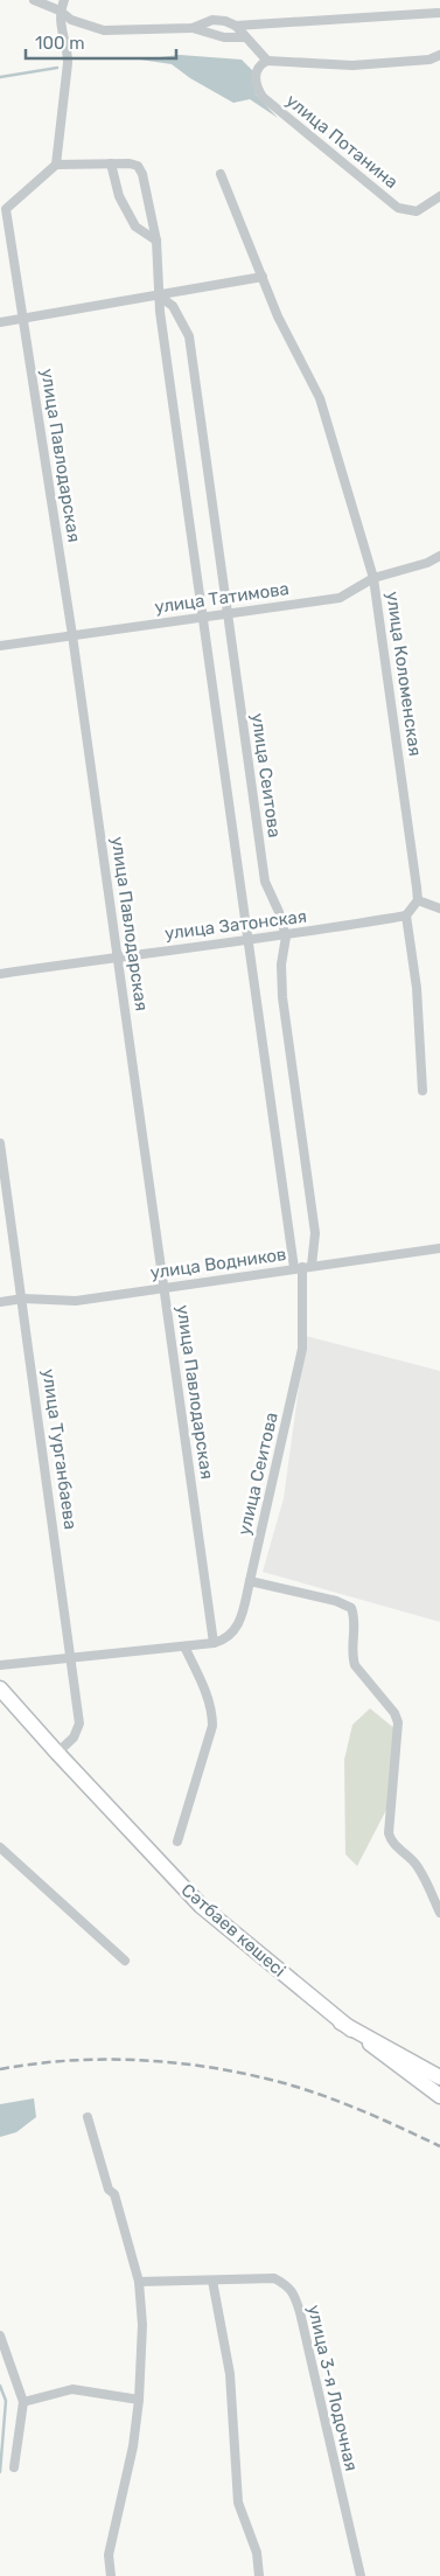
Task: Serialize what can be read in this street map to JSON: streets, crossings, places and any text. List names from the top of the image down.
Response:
{
  "streets": {
    "main road": ["Сәтбаев көшесі"],
    "street": [
      "улица Потанина",
      "улица Павлодарская",
      "улица Татимова",
      "улица Коломенская",
      "улица Сеитова",
      "улица Затонская",
      "улица Водников",
      "улица Турганбаева",
      "улица 3-я Лодочная"
    ]
  },
  "crossings": [
    ["улица Павлодарская", "улица Татимова"],
    ["улица Павлодарская", "улица Сеитова"],
    ["улица Павлодарская", "улица Затонская"],
    ["улица Павлодарская", "улица Водников"],
    ["улица Татимова", "улица Коломенская"],
    ["улица Татимова", "улица Сеитова"],
    ["улица Сеитова", "улица Затонская"],
    ["улица Сеитова", "улица Водников"],
    ["улица Сеитова", "улица Турганбаева"],
    ["улица Водников", "улица Турганбаева"],
    ["улица Турганбаева", "Сәтбаев көшесі"]
  ],
  "scale_bar": "100 m"
}
